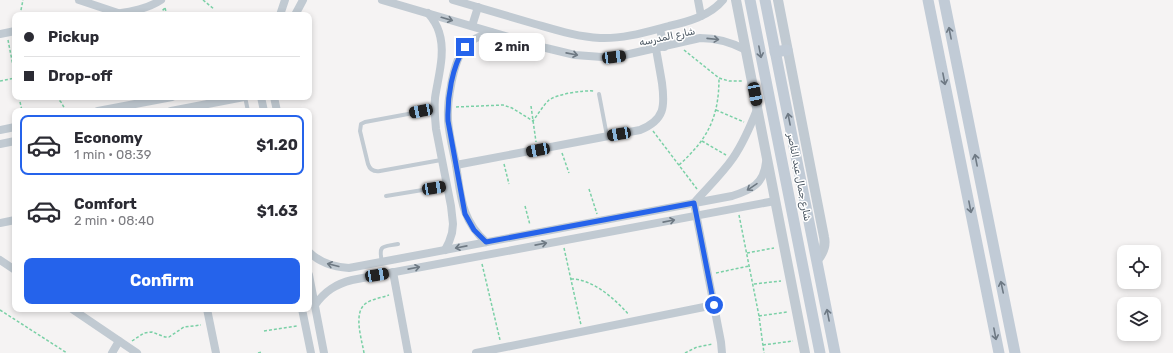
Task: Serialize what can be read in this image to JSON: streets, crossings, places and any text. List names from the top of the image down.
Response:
{
  "streets": {
    "main road": ["شارع جمال عبد الناصر"],
    "street": ["شارع المدرسه"]
  },
  "page": {
    "banner": ["Pickup", "Drop-off"],
    "bubble": "2 min",
    "list": [
      {
        "name": "Economy",
        "note": "1 min · 08:39",
        "value": "$1.20"
      },
      {
        "name": "Comfort",
        "note": "2 min · 08:40",
        "value": "$1.63"
      }
    ],
    "buttons": "Confirm"
  }
}
